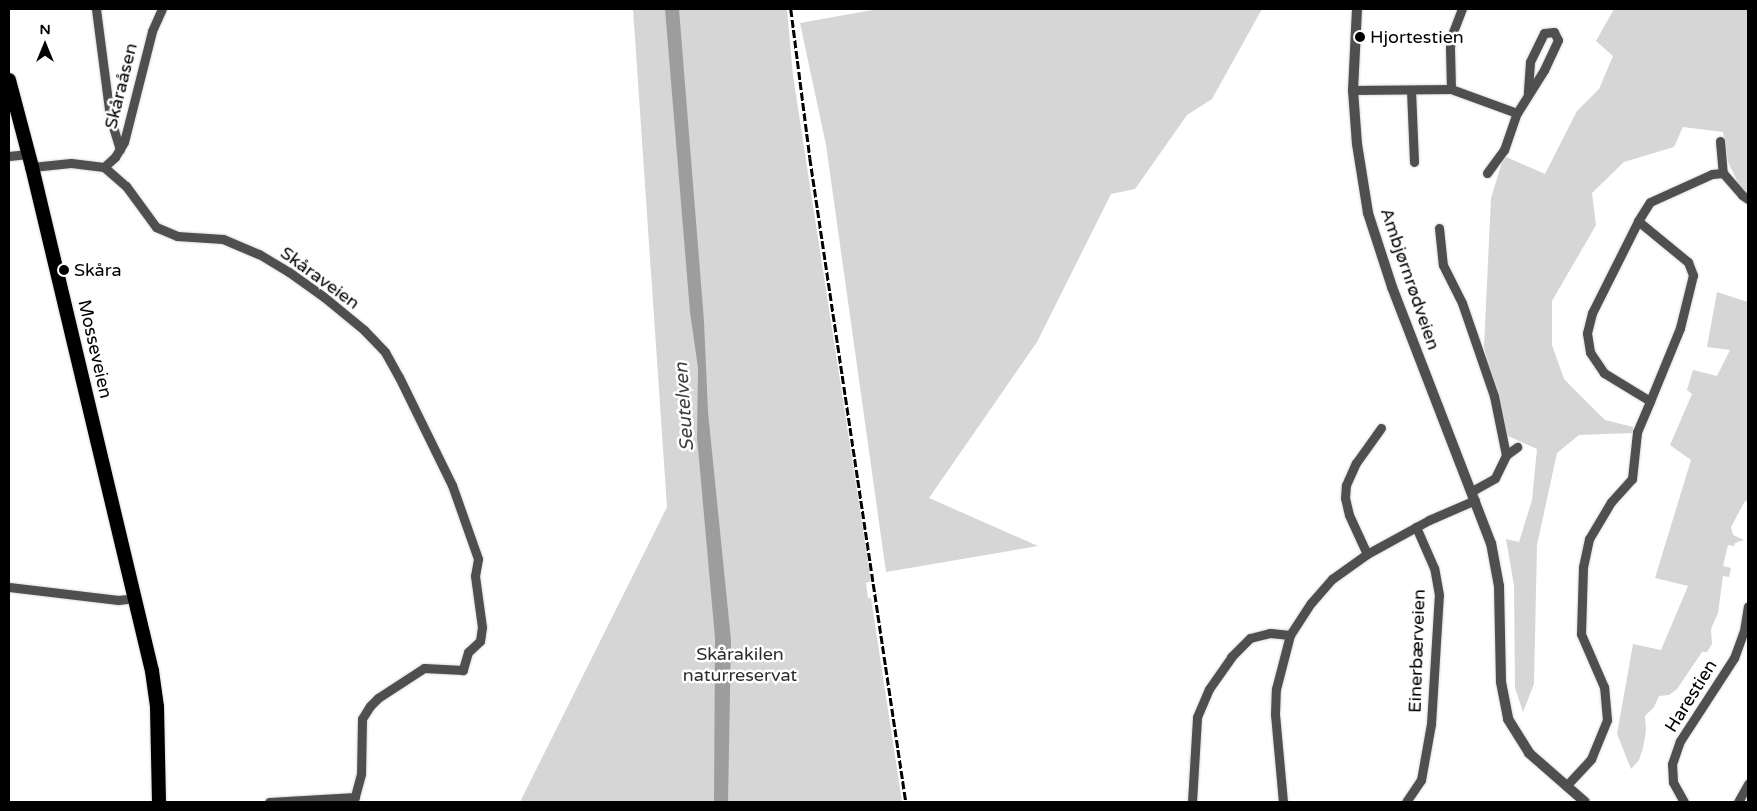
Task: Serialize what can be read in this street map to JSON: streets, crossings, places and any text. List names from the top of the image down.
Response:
{
  "streets": {
    "highway": ["Mosseveien"],
    "street": [
      "Skåraåsen",
      "Skåraveien",
      "Ambjørnrødveien",
      "Einerbærveien",
      "Harestien"
    ]
  },
  "crossings": [
    ["Skåraåsen", "Skåraveien"]
  ],
  "water": ["Seutelven"],
  "parks": ["Skårakilen naturreservat"],
  "places": ["Hjortestien", "Skåra"],
  "north": "top"
}
